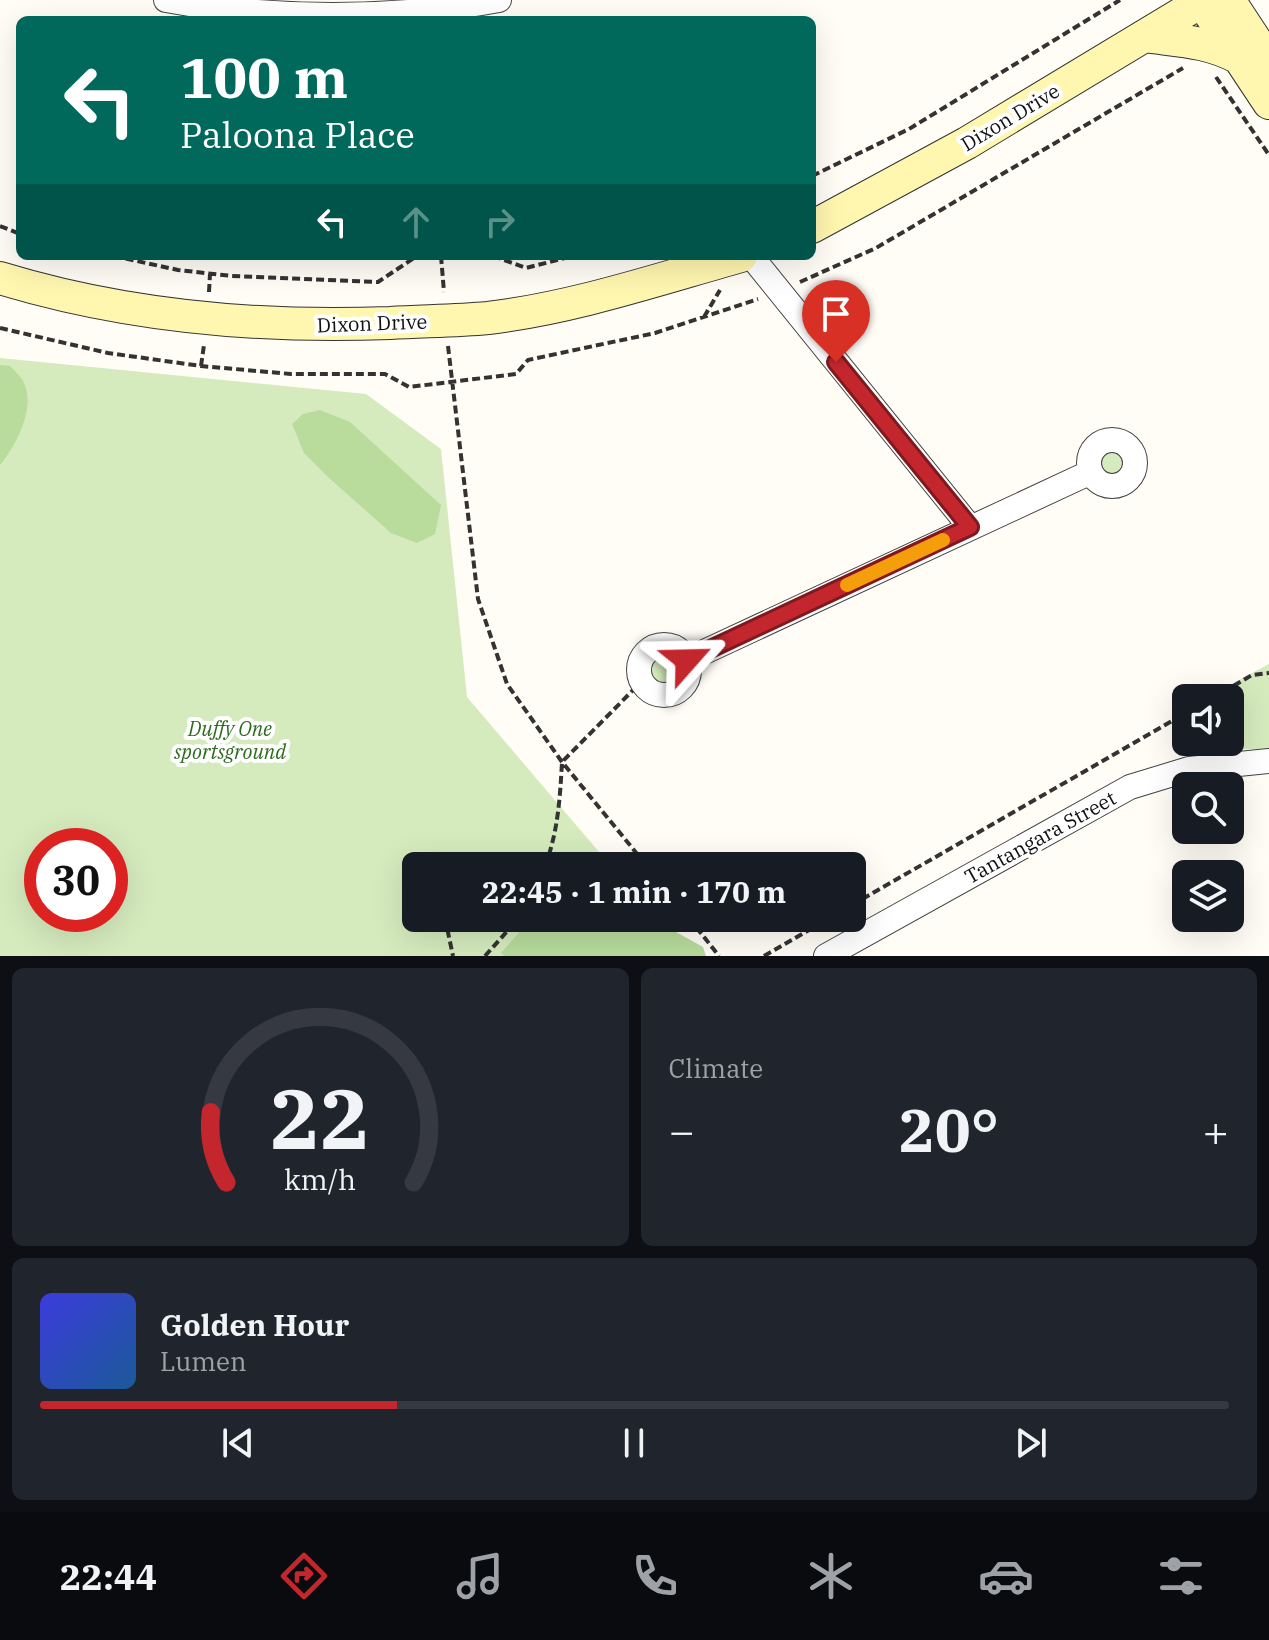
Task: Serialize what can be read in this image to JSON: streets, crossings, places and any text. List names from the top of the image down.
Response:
{
  "streets": {
    "main road": ["Dixon Drive"],
    "street": ["Tantangara Street"]
  },
  "parks": ["Duffy One sportsground"],
  "page": {
    "turn": ["100 m", "Paloona Place"],
    "limit": "30",
    "trip": "22:45 · 1 min · 170 m",
    "tile": "Climate",
    "heat": ["−", "20°", "+"],
    "song": ["Golden Hour", "Lumen"],
    "tabs": "22:44",
    "gauge": ["22", "km/h"]
  }
}
